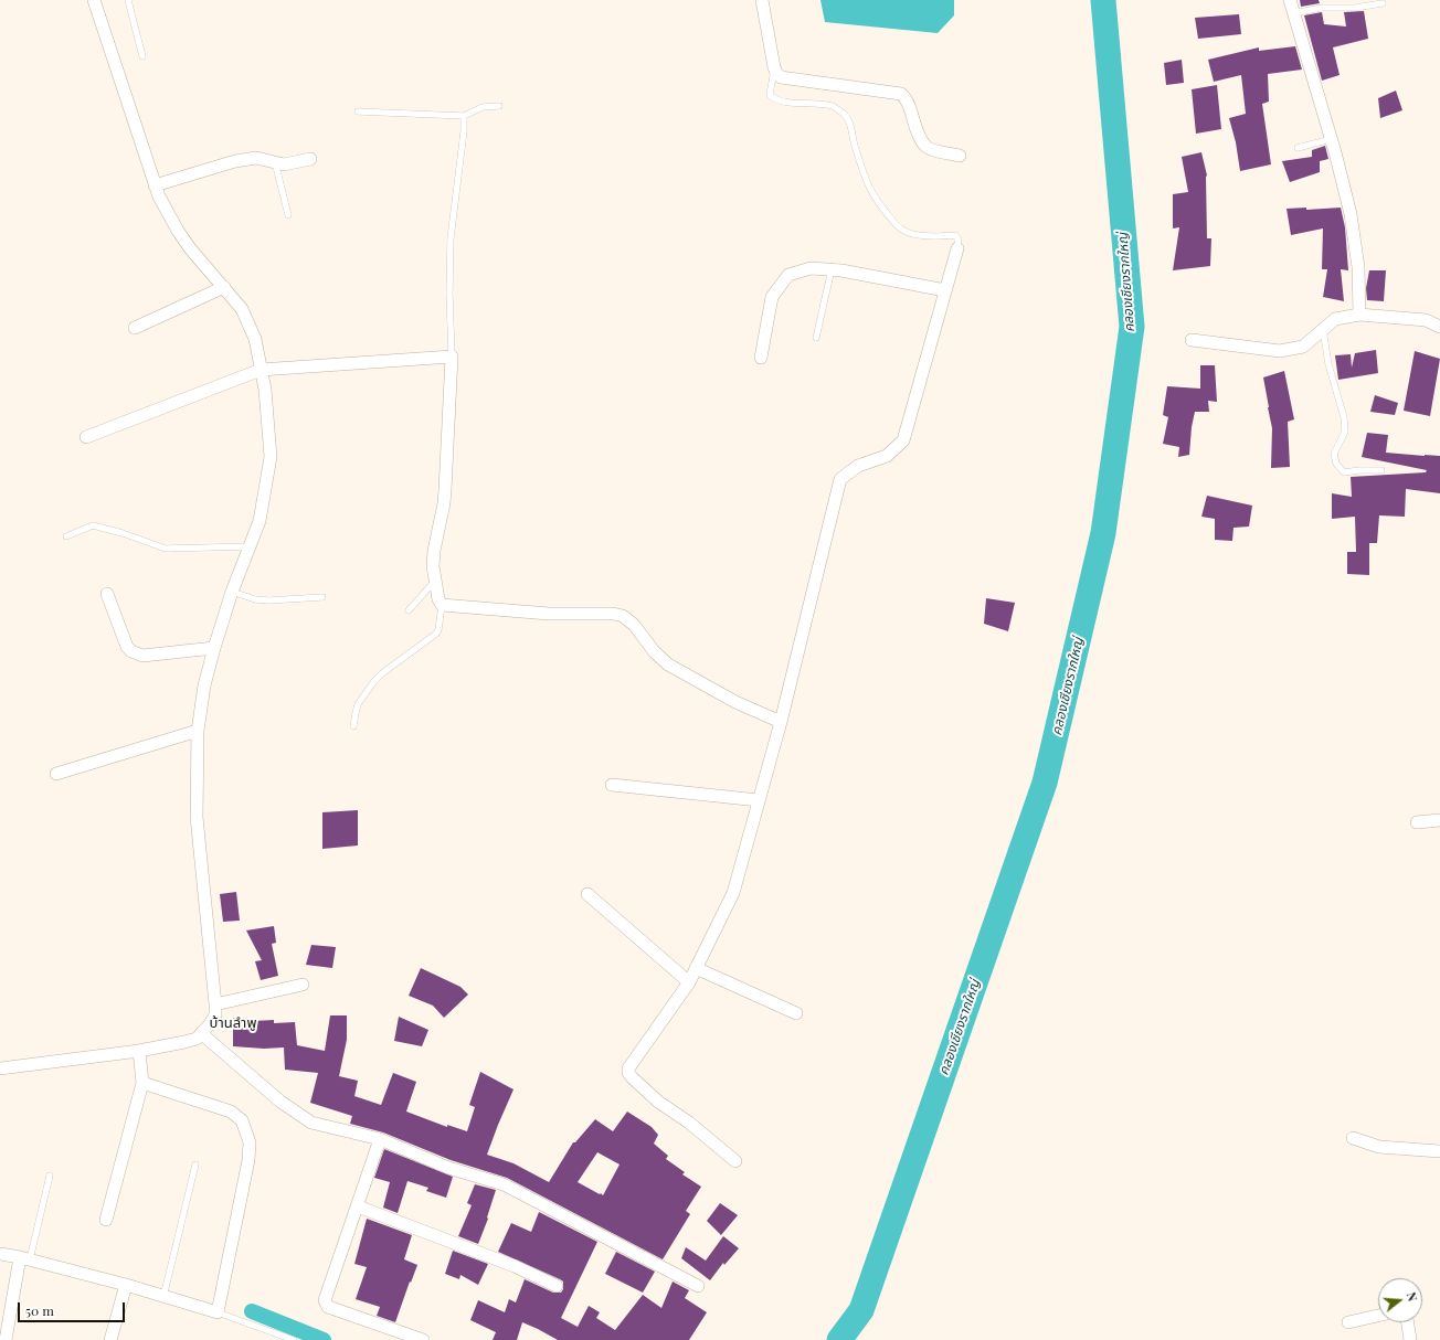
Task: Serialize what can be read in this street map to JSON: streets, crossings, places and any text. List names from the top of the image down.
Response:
{
  "districts": ["บ้านลำพู"],
  "water": ["คลองเชียงรากใหญ่"],
  "scale_bar": "50 m",
  "north": "right"
}
